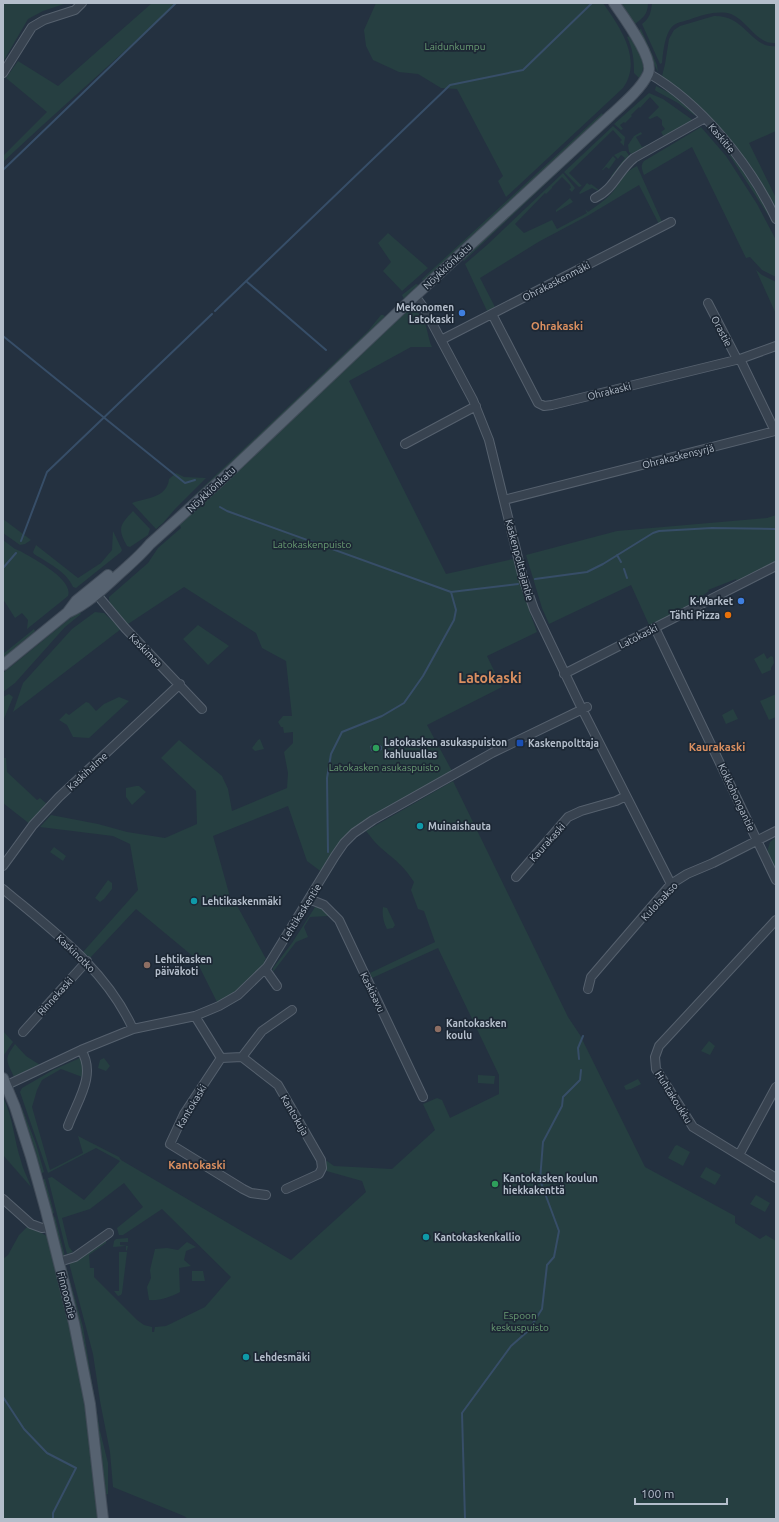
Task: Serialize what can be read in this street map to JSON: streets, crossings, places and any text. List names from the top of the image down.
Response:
{
  "streets": {
    "main road": ["Nöykkiönkatu", "Finnoontie"],
    "street": [
      "Kaskitie",
      "Ohrakaskenmäki",
      "Orastie",
      "Ohrakaski",
      "Ohrakaskensyrjä",
      "Kaskenpolttajantie",
      "Latokaski",
      "Kaskimaa",
      "Kaskihalme",
      "Kokkohongantie",
      "Kaurakaski",
      "Kulolaakso",
      "Lehtikaskentie",
      "Kaskinotko",
      "Kaskisavu",
      "Rinnekaski",
      "Huhtakoukku",
      "Kantokaski",
      "Kantokuja"
    ]
  },
  "crossings": [
    ["Kaskitie", "Nöykkiönkatu"],
    ["Nöykkiönkatu", "Kaskenpolttajantie"],
    ["Nöykkiönkatu", "Kaskimaa"],
    ["Ohrakaskenmäki", "Ohrakaski"],
    ["Ohrakaskenmäki", "Kaskenpolttajantie"],
    ["Orastie", "Ohrakaski"],
    ["Orastie", "Ohrakaskensyrjä"],
    ["Ohrakaski", "Ohrakaskensyrjä"],
    ["Ohrakaskensyrjä", "Kaskenpolttajantie"],
    ["Kaskenpolttajantie", "Latokaski"],
    ["Kaskenpolttajantie", "Kaurakaski"],
    ["Kaskenpolttajantie", "Kulolaakso"],
    ["Kaskenpolttajantie", "Lehtikaskentie"],
    ["Latokaski", "Kokkohongantie"],
    ["Kaskimaa", "Kaskihalme"],
    ["Kokkohongantie", "Kulolaakso"],
    ["Lehtikaskentie", "Kaskinotko"],
    ["Lehtikaskentie", "Kaskisavu"],
    ["Lehtikaskentie", "Finnoontie"],
    ["Kaskinotko", "Rinnekaski"]
  ],
  "districts": [
    "Ohrakaski",
    "Latokaski",
    "Kaurakaski",
    "Kantokaski"
  ],
  "parks": [
    "Laidunkumpu",
    "Latokaskenpuisto",
    "Latokasken asukaspuisto",
    "Espoon keskuspuisto"
  ],
  "places": {
    "other": [
      "Mekonomen Latokaski",
      "K-Market",
      "Tähti Pizza",
      "Latokasken asukaspuiston kahluuallas",
      "Muinaishauta",
      "Lehtikaskenmäki",
      "Lehtikasken päiväkoti",
      "Kantokasken koulu",
      "Kantokasken koulun hiekkakenttä",
      "Kantokaskenkallio",
      "Lehdesmäki"
    ],
    "transit": ["Kaskenpolttaja"]
  },
  "scale_bar": "100 m"
}
